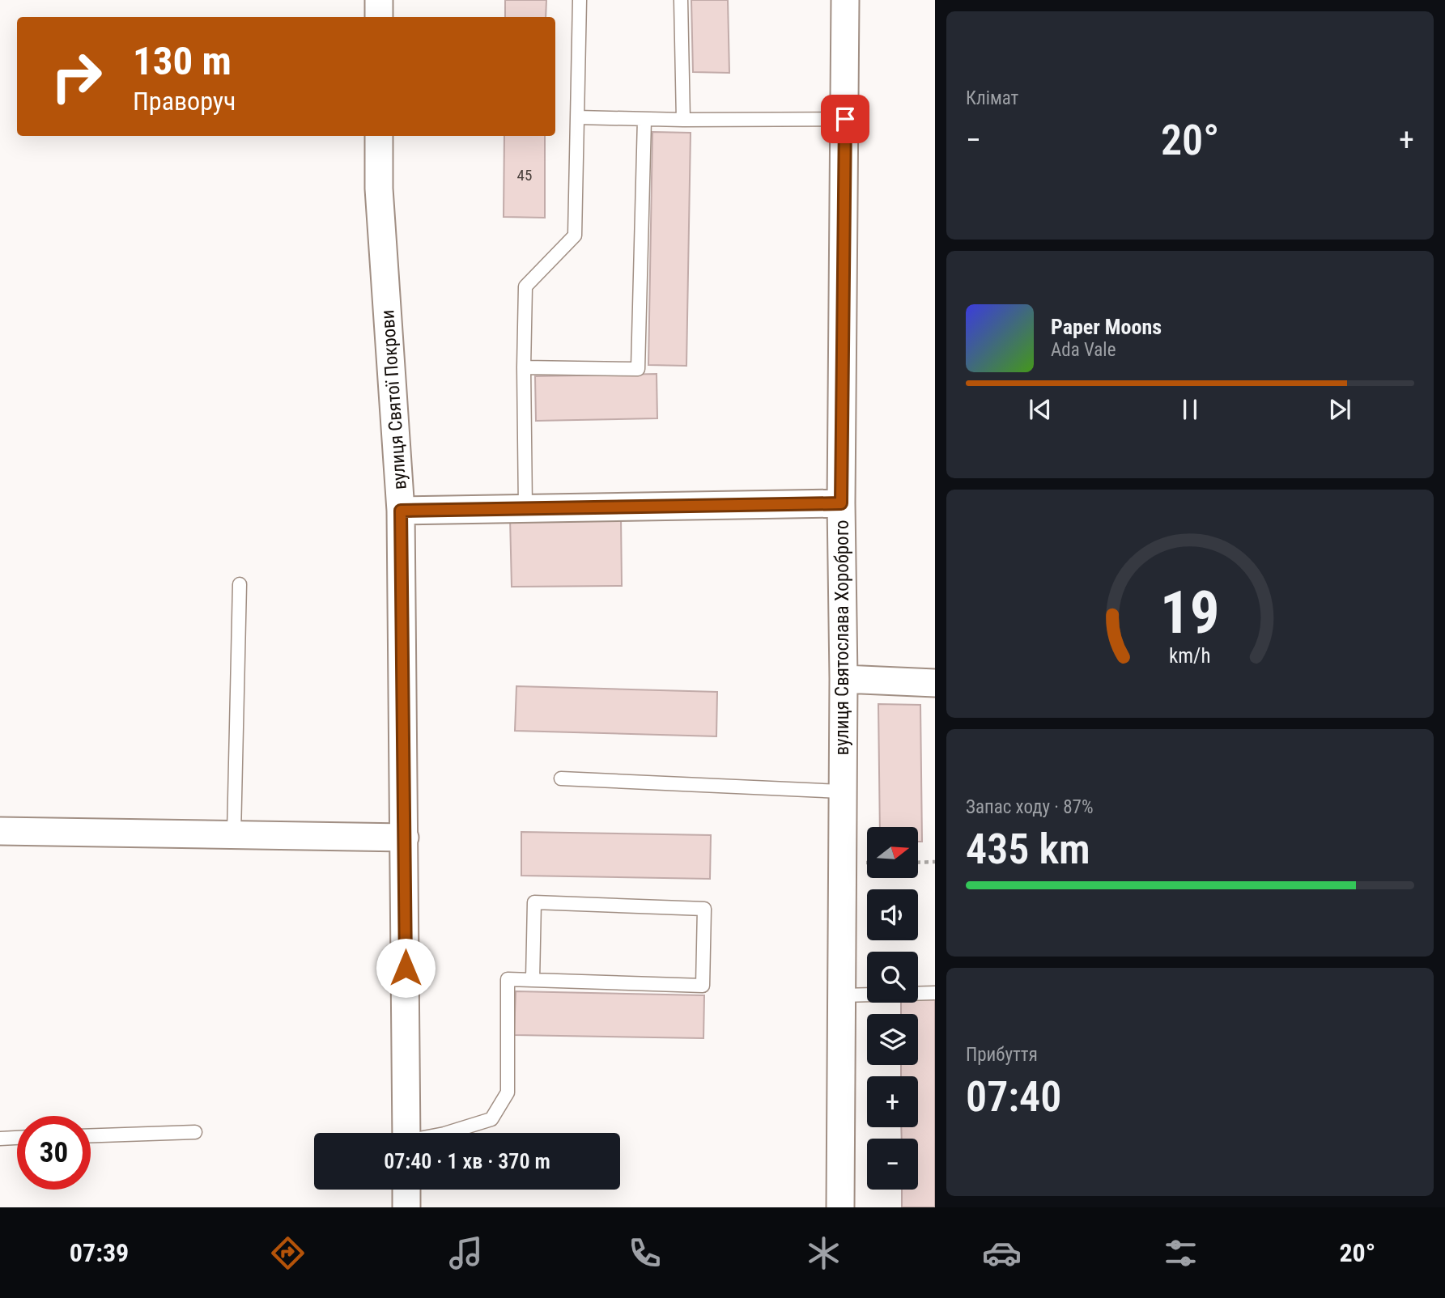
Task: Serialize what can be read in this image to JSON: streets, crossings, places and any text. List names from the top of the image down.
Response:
{
  "streets": {
    "street": ["вулиця Святої Покрови", "вулиця Святослава Хороброго"]
  },
  "house_numbers": ["45"],
  "north": "right",
  "page": {
    "tile": [
      "Клімат",
      ["Запас ходу · 87%", "435 km"],
      ["Прибуття", "07:40"]
    ],
    "turn": ["130 m", "Праворуч"],
    "heat": ["−", "20°", "+"],
    "song": ["Paper Moons", "Ada Vale"],
    "map_buttons": ["+", "−"],
    "limit": "30",
    "trip": "07:40 · 1 хв · 370 m",
    "tabs": ["07:39", "20°"],
    "gauge": ["19", "km/h"]
  }
}
